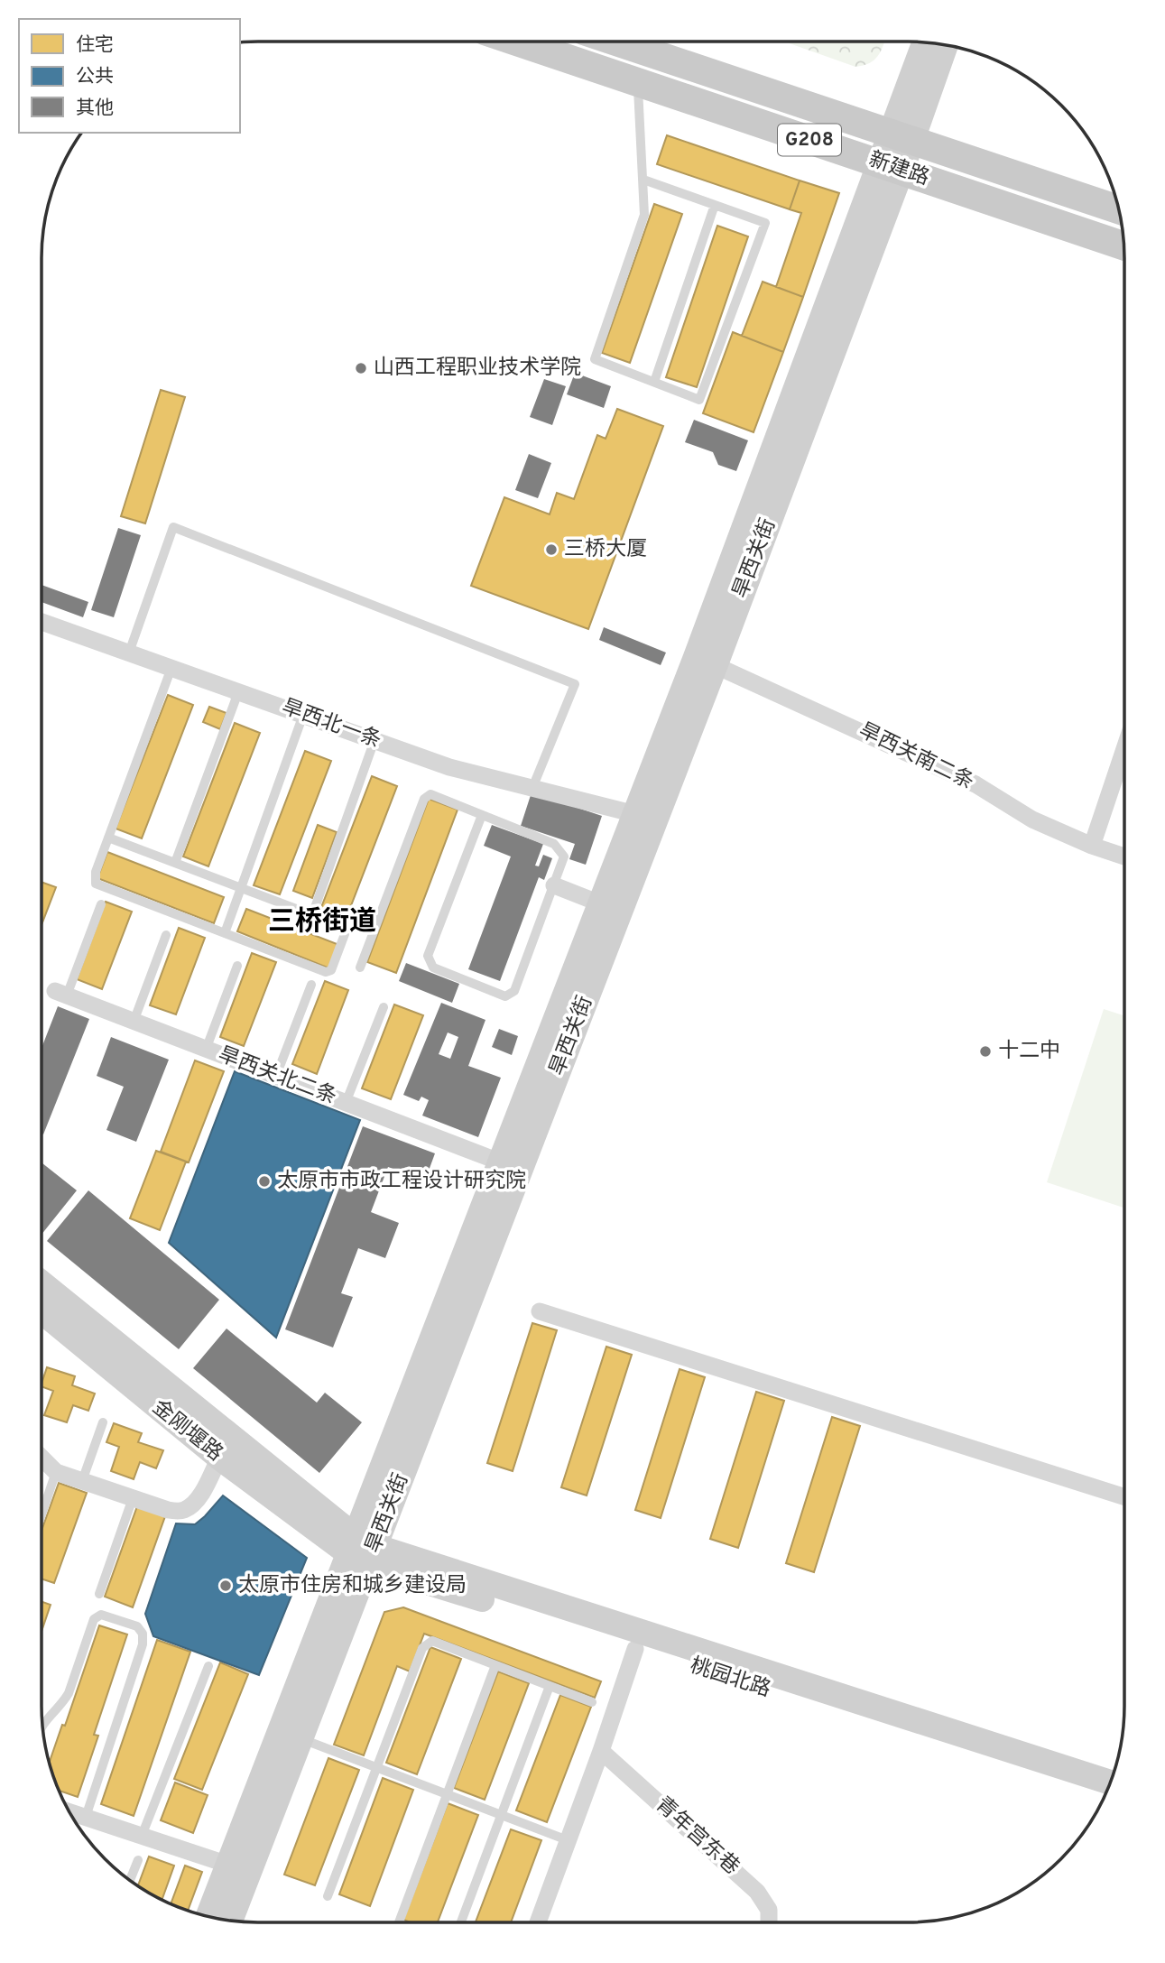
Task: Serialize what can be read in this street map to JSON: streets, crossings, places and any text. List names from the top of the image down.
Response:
{
  "streets": {
    "main road": [
      "G208",
      "新建路",
      "旱西关街",
      "金刚堰路",
      "桃园北路"
    ],
    "street": [
      "旱西北一条",
      "旱西关南二条",
      "旱西关北二条",
      "青年宫东巷"
    ]
  },
  "crossings": [
    ["新建路", "旱西关街"],
    ["旱西关街", "旱西北一条"],
    ["旱西关街", "旱西关南二条"],
    ["旱西关街", "旱西关北二条"],
    ["旱西关街", "金刚堰路"],
    ["旱西关街", "桃园北路"],
    ["金刚堰路", "桃园北路"]
  ],
  "districts": ["三桥街道"],
  "places": [
    "山西工程职业技术学院",
    "三桥大厦",
    "十二中",
    "太原市市政工程设计研究院",
    "太原市住房和城乡建设局"
  ],
  "legend": ["住宅", "公共", "其他"]
}
